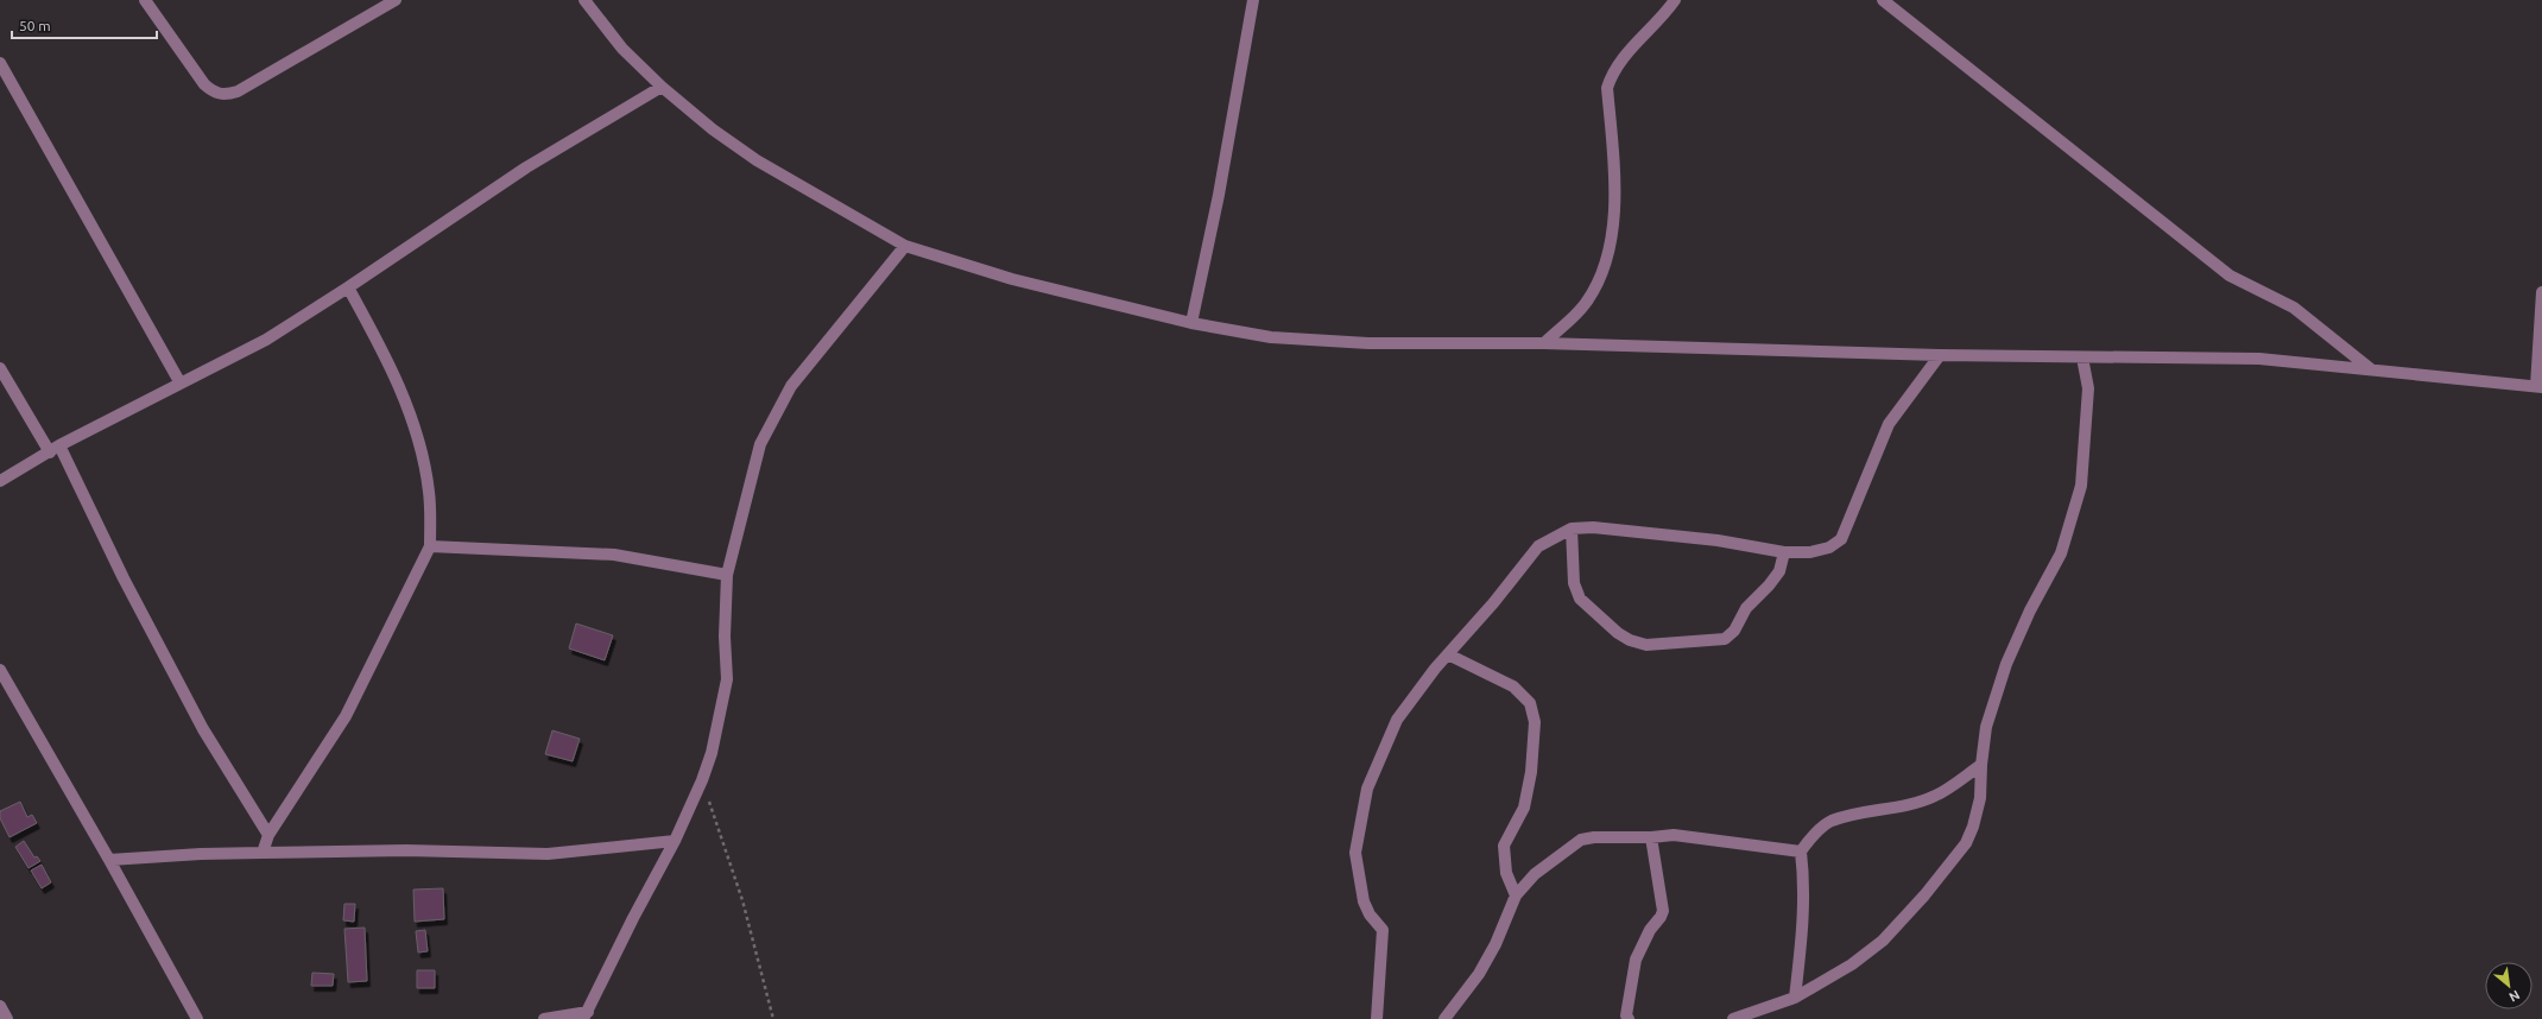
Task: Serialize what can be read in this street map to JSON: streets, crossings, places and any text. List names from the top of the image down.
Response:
{
  "scale_bar": "50 m",
  "north": "bottom right"
}
